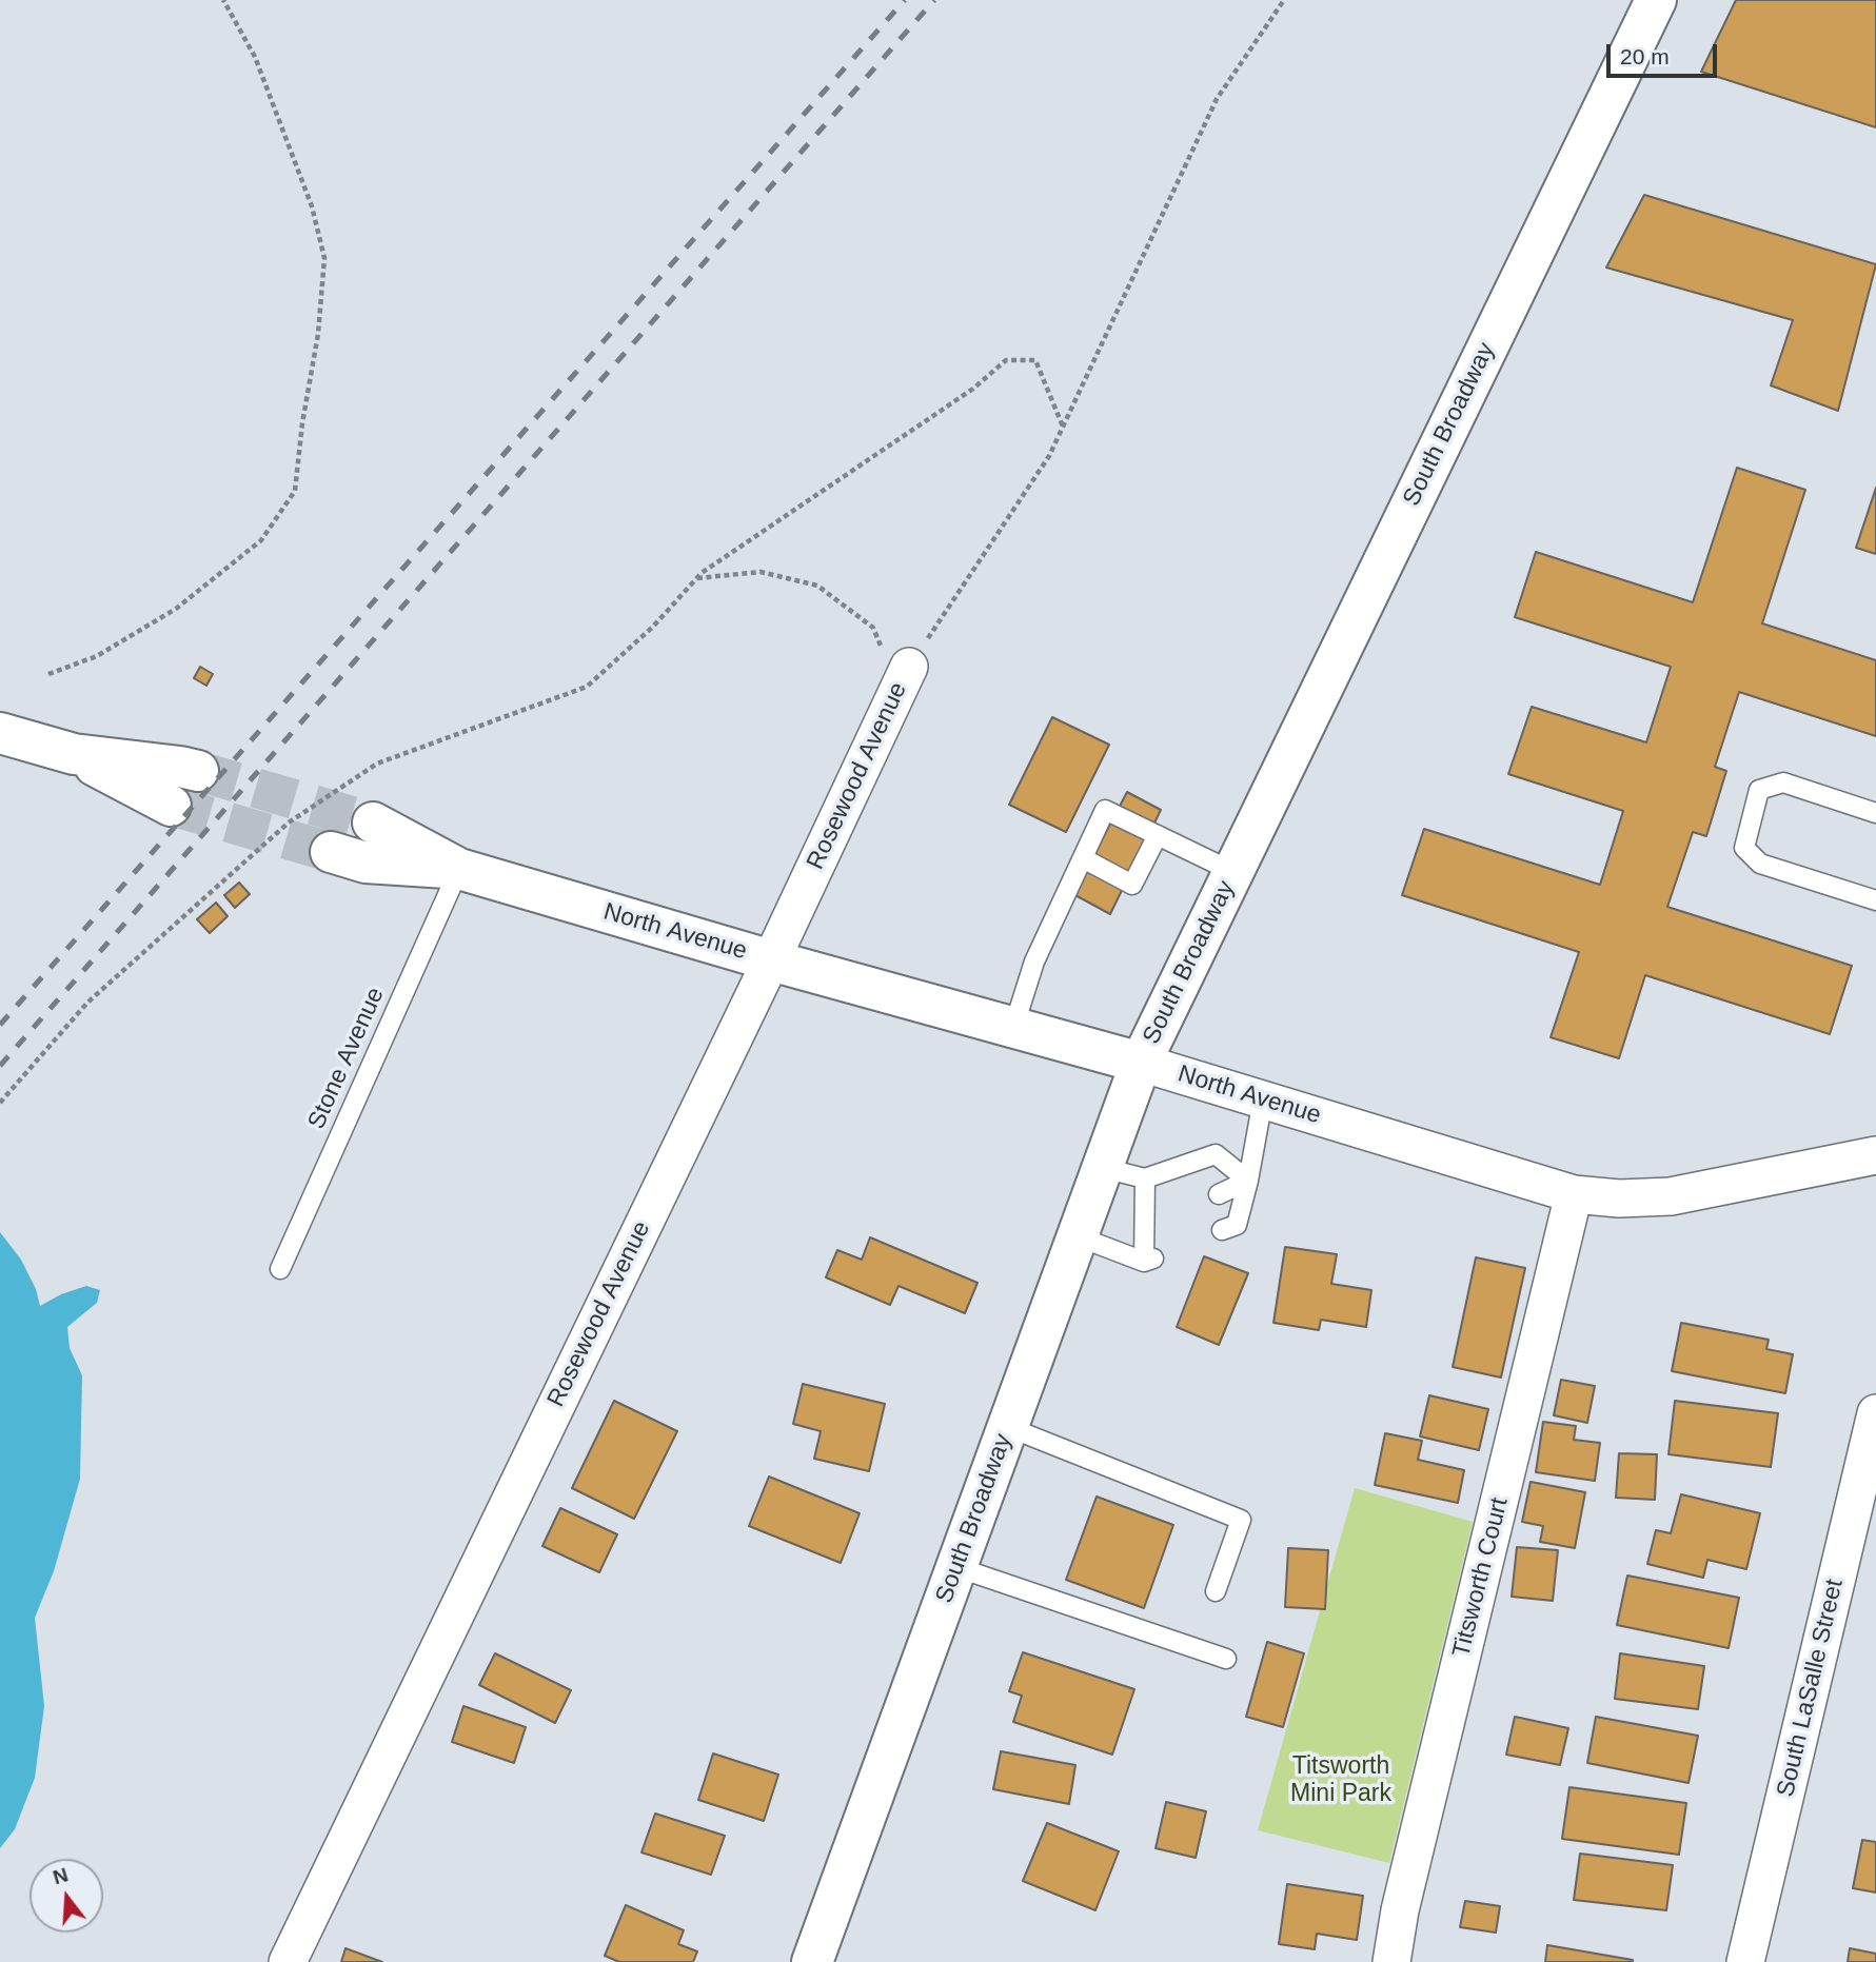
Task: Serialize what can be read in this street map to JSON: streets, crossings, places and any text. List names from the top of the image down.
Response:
{
  "streets": {
    "street": [
      "South Broadway",
      "Rosewood Avenue",
      "North Avenue",
      "Titsworth Court",
      "South LaSalle Street"
    ],
    "lane": ["Stone Avenue"]
  },
  "crossings": [
    ["South Broadway", "North Avenue"],
    ["Rosewood Avenue", "North Avenue"],
    ["North Avenue", "Stone Avenue"],
    ["North Avenue", "Titsworth Court"]
  ],
  "parks": ["Titsworth Mini Park"],
  "scale_bar": "20 m",
  "north": "top"
}
